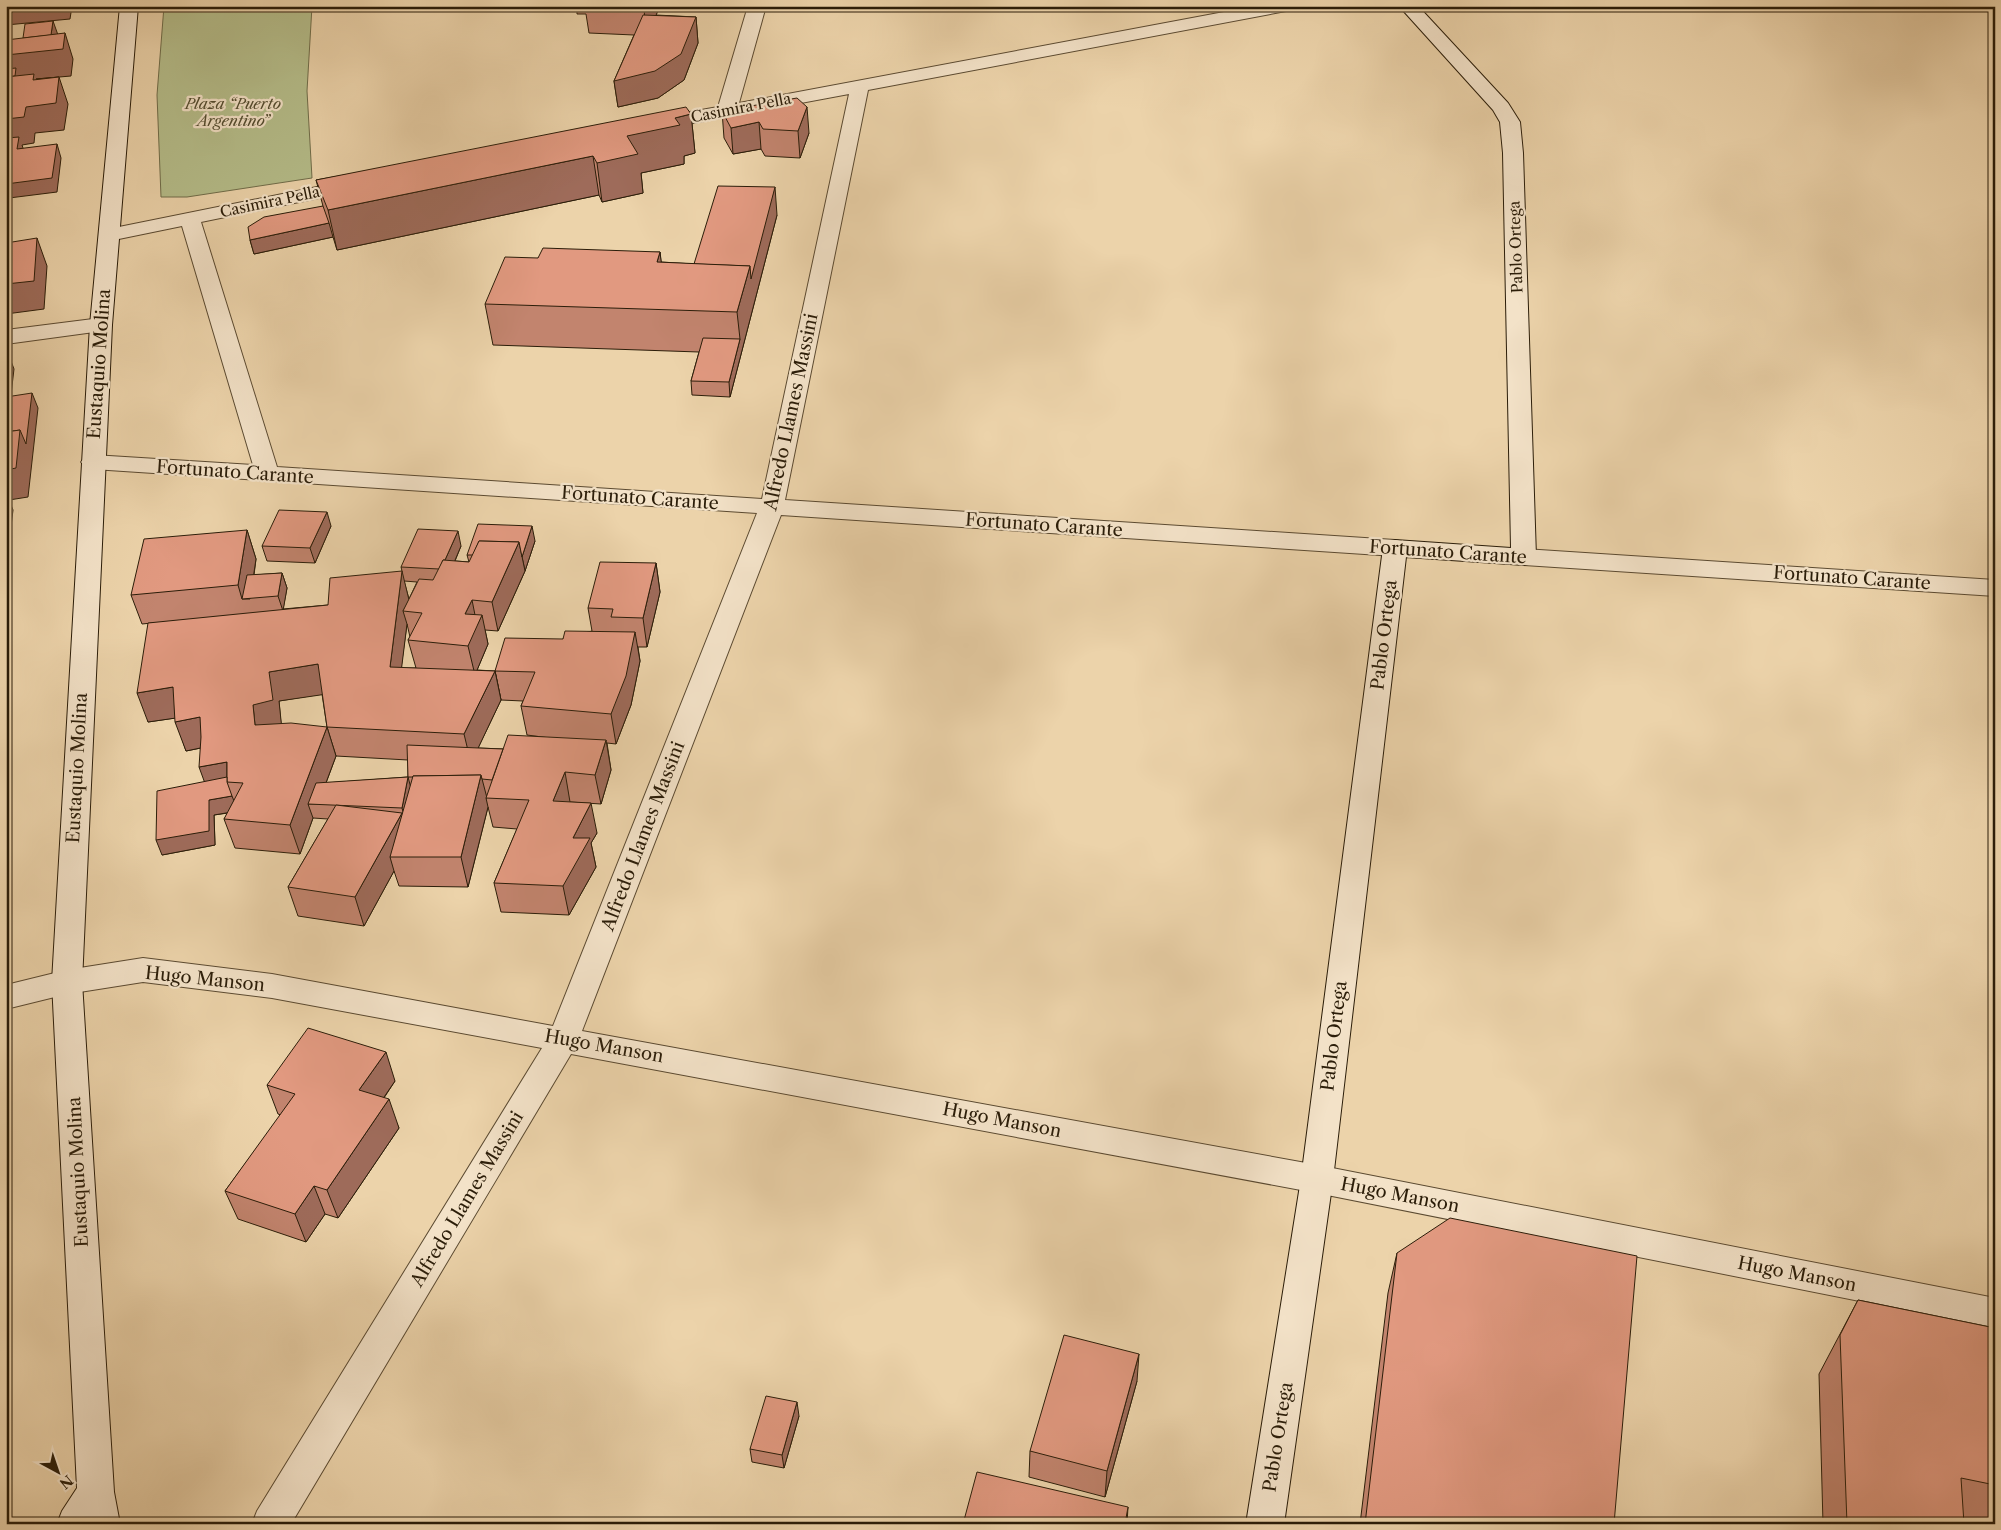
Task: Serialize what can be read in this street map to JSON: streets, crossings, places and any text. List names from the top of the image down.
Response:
{
  "streets": {
    "street": [
      "Casimira Pella",
      "Pablo Ortega",
      "Eustaquio Molina",
      "Alfredo Llames Massini",
      "Fortunato Carante",
      "Hugo Manson"
    ]
  },
  "crossings": [
    ["Casimira Pella", "Eustaquio Molina"],
    ["Casimira Pella", "Alfredo Llames Massini"],
    ["Pablo Ortega", "Fortunato Carante"],
    ["Pablo Ortega", "Hugo Manson"],
    ["Eustaquio Molina", "Fortunato Carante"],
    ["Eustaquio Molina", "Hugo Manson"],
    ["Alfredo Llames Massini", "Fortunato Carante"],
    ["Alfredo Llames Massini", "Hugo Manson"]
  ],
  "parks": ["Plaza “Puerto Argentino”"],
  "north": "bottom right"
}
